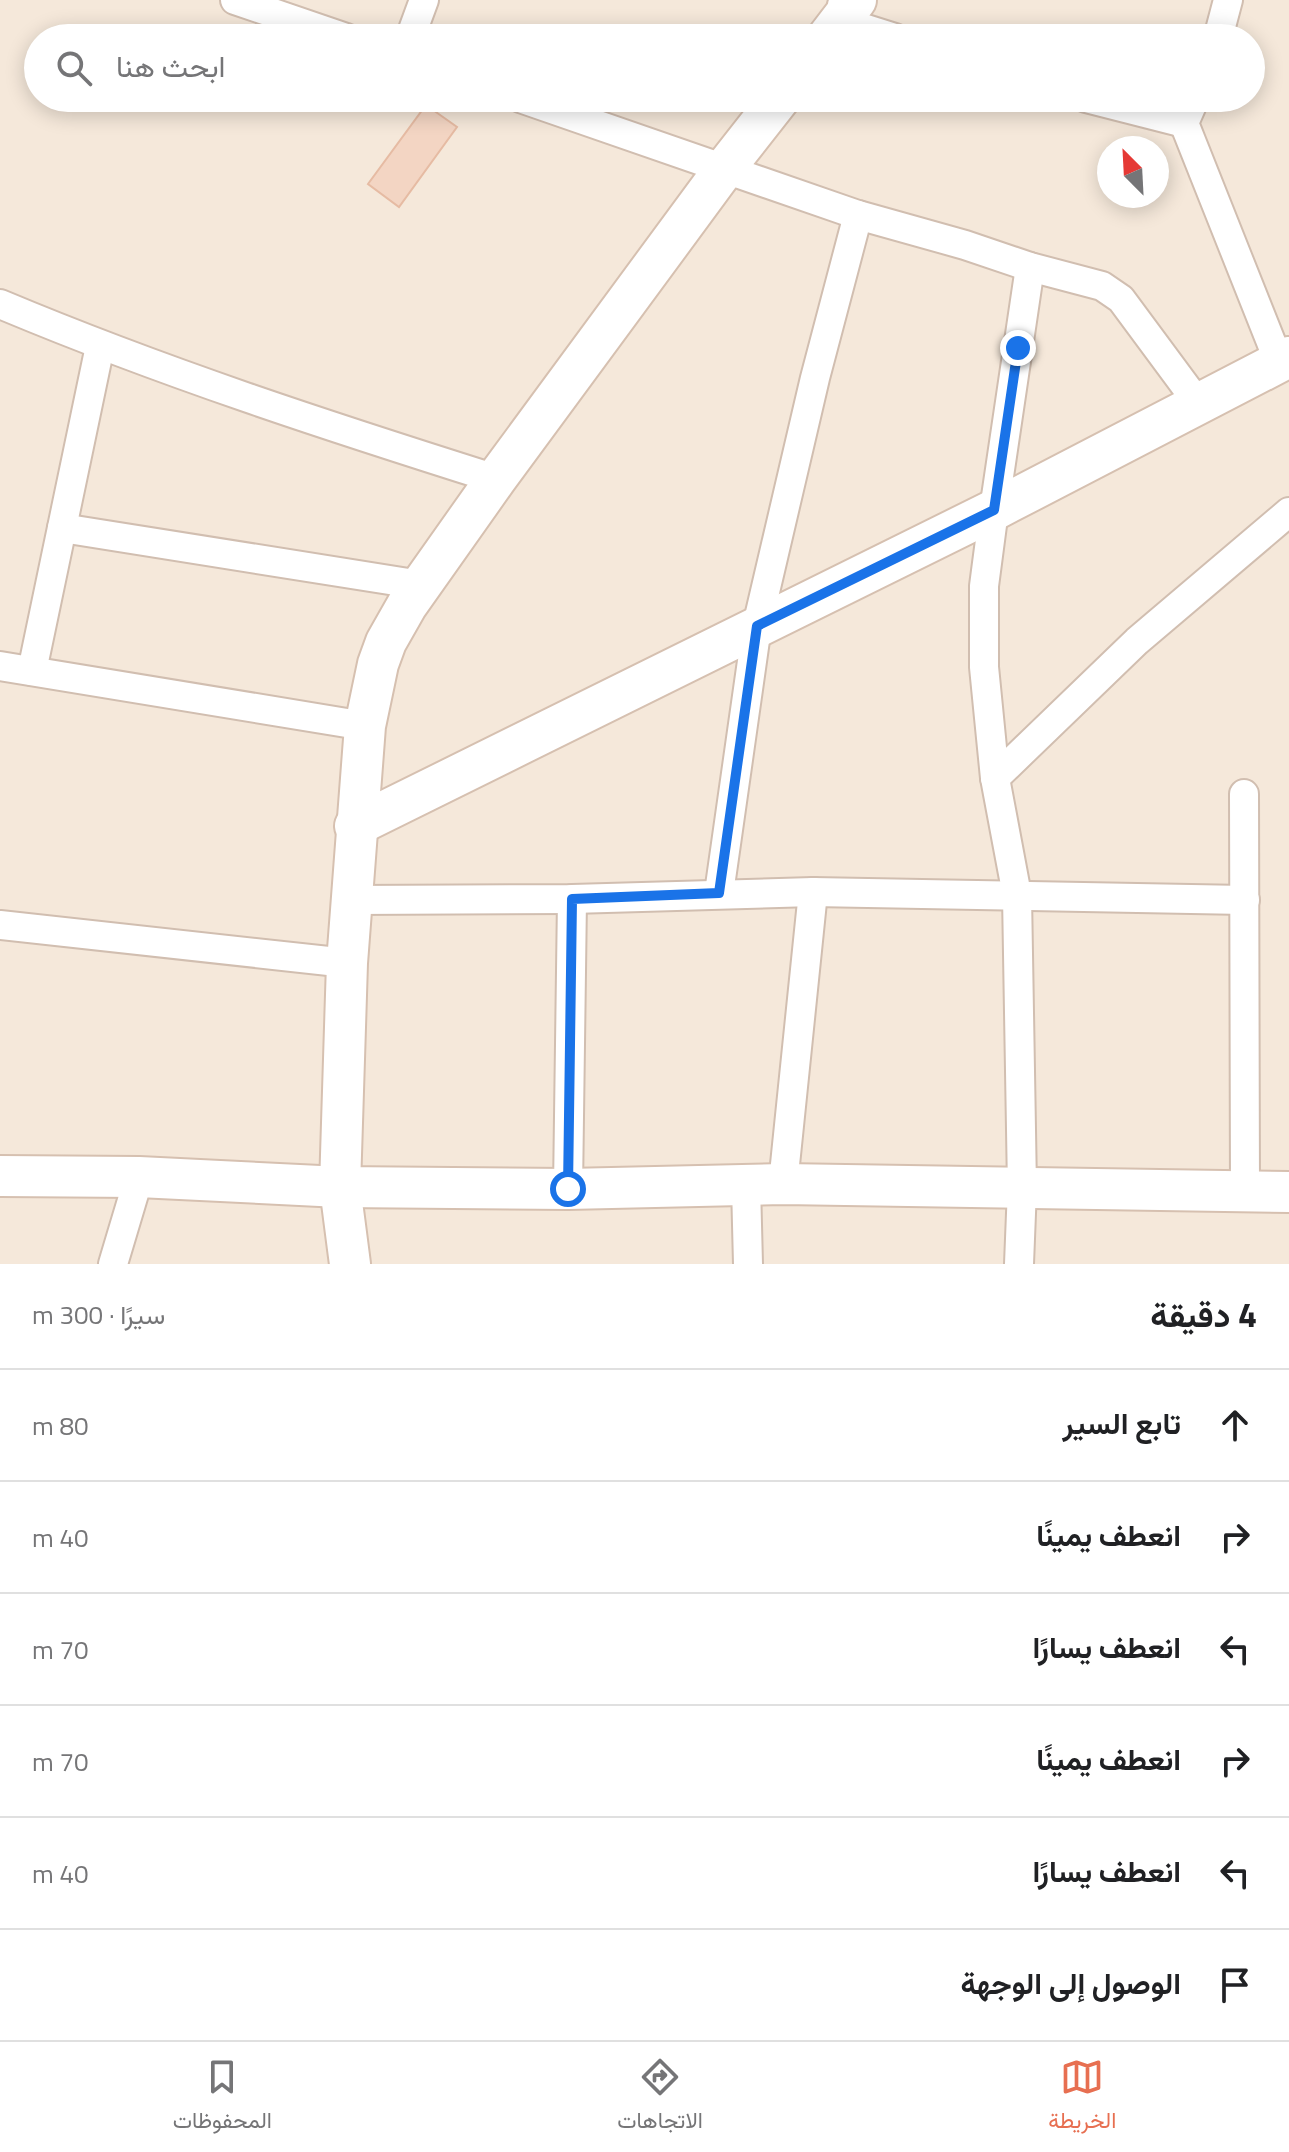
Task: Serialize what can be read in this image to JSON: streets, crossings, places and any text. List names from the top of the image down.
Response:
{
  "north": "top left",
  "page": {
    "search": "ابحث هنا",
    "heading": ["4 دقيقة", "سيرًا · 300 m"],
    "list": [
      ["تابع السير", "80 m"],
      ["انعطف يمينًا", "40 m"],
      ["انعطف يسارًا", "70 m"],
      ["انعطف يمينًا", "70 m"],
      ["انعطف يسارًا", "40 m"],
      "الوصول إلى الوجهة"
    ],
    "nav": ["الخريطة", "الاتجاهات", "المحفوظات"]
  }
}
